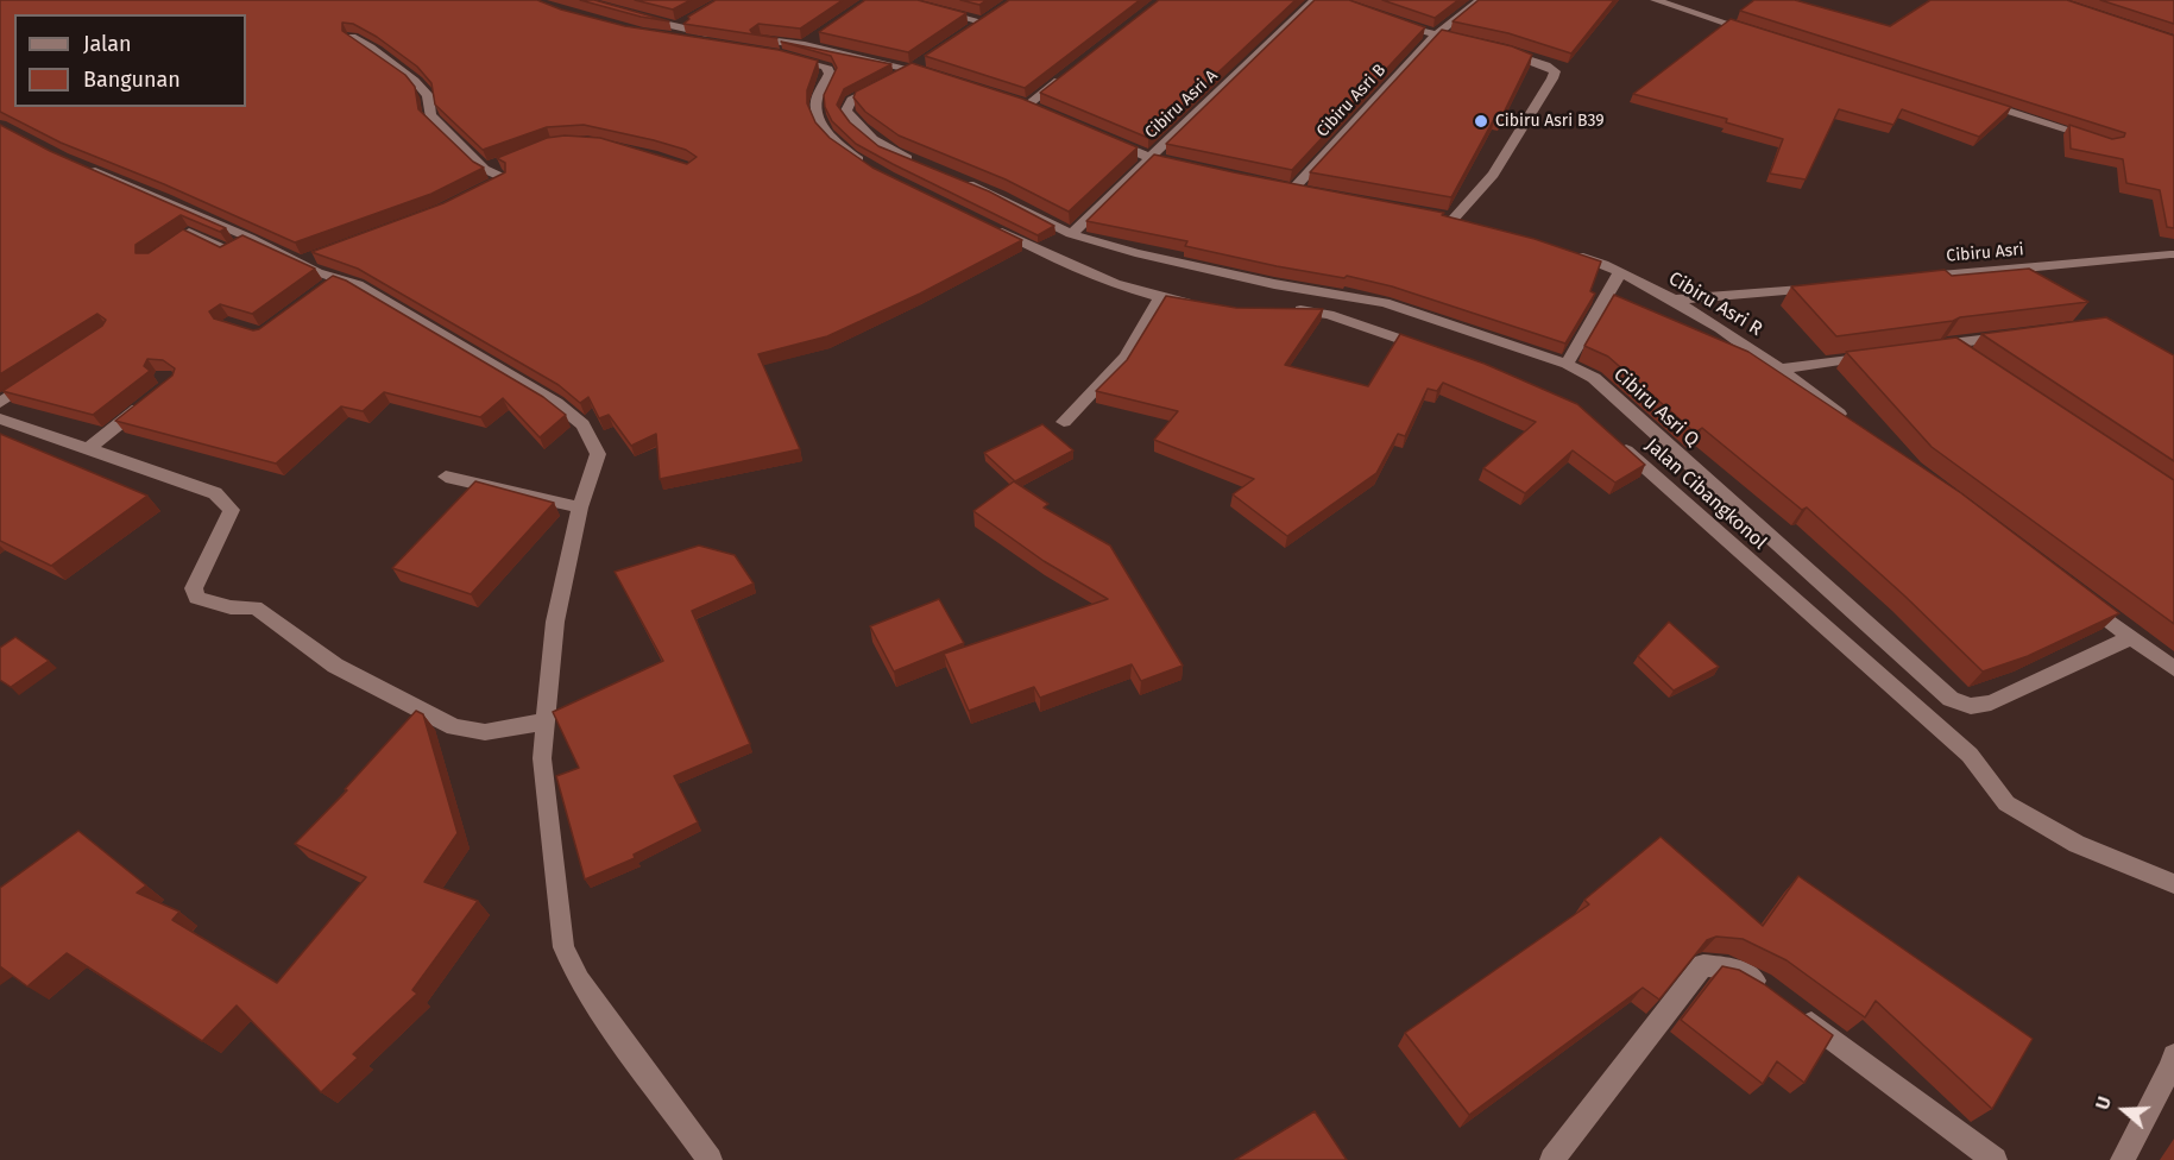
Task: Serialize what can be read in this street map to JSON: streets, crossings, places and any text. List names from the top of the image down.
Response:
{
  "streets": {
    "street": [
      "Cibiru Asri B",
      "Cibiru Asri A",
      "Cibiru Asri",
      "Cibiru Asri R",
      "Cibiru Asri Q",
      "Jalan Cibangkonol"
    ]
  },
  "crossings": [
    ["Cibiru Asri A", "Cibiru Asri Q"]
  ],
  "places": ["Cibiru Asri B39"],
  "legend": ["Jalan", "Bangunan"],
  "north": "left"
}
